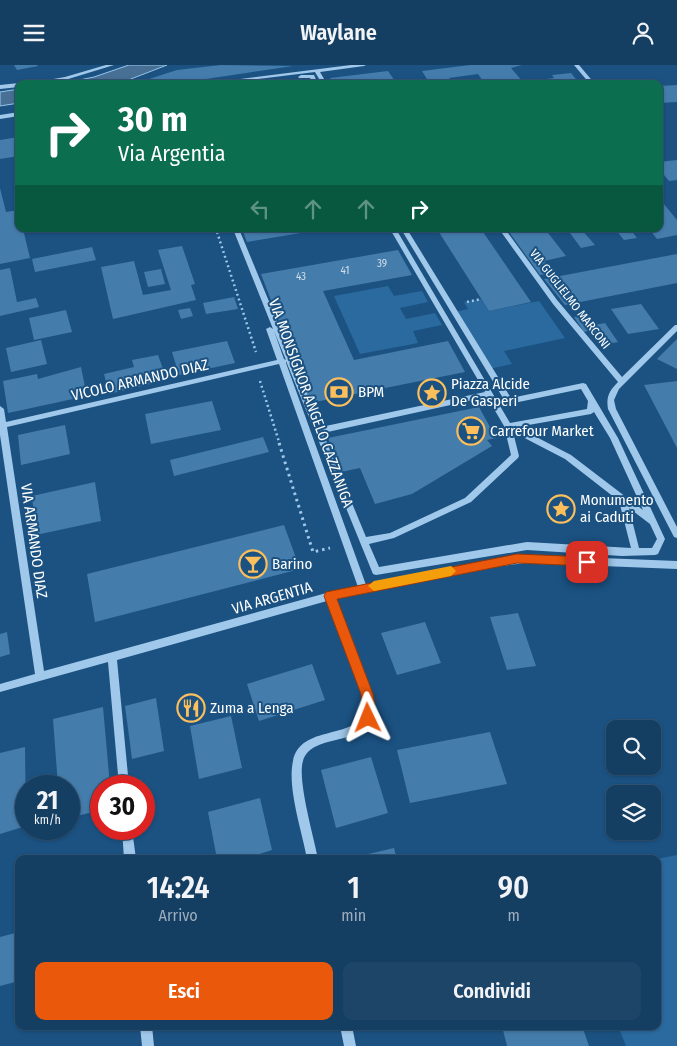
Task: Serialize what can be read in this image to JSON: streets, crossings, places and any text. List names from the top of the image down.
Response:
{
  "streets": {
    "street": [
      "VIA GUGLIELMO MARCONI",
      "VICOLO ARMANDO DIAZ",
      "VIA MONSIGNOR ANGELO CAZZANIGA",
      "VIA ARMANDO DIAZ",
      "VIA ARGENTIA"
    ]
  },
  "crossings": [
    ["VICOLO ARMANDO DIAZ", "VIA MONSIGNOR ANGELO CAZZANIGA"],
    ["VICOLO ARMANDO DIAZ", "VIA ARMANDO DIAZ"],
    ["VIA MONSIGNOR ANGELO CAZZANIGA", "VIA ARGENTIA"],
    ["VIA ARMANDO DIAZ", "VIA ARGENTIA"]
  ],
  "places": {
    "bank": ["BPM"],
    "place": ["Piazza Alcide De Gasperi", "Monumento ai Caduti"],
    "supermarket": ["Carrefour Market"],
    "bar": ["Barino"],
    "restaurant": ["Zuma a Lenga"]
  },
  "house_numbers": ["39", "41", "43"],
  "page": {
    "header": "Waylane",
    "turn": ["30 m", "Via Argentia"],
    "speed": "21 km/h",
    "limit": "30",
    "eta": [
      "14:24",
      "Arrivo",
      "1",
      "min",
      "90",
      "m"
    ],
    "buttons": ["Esci", "Condividi"]
  }
}
